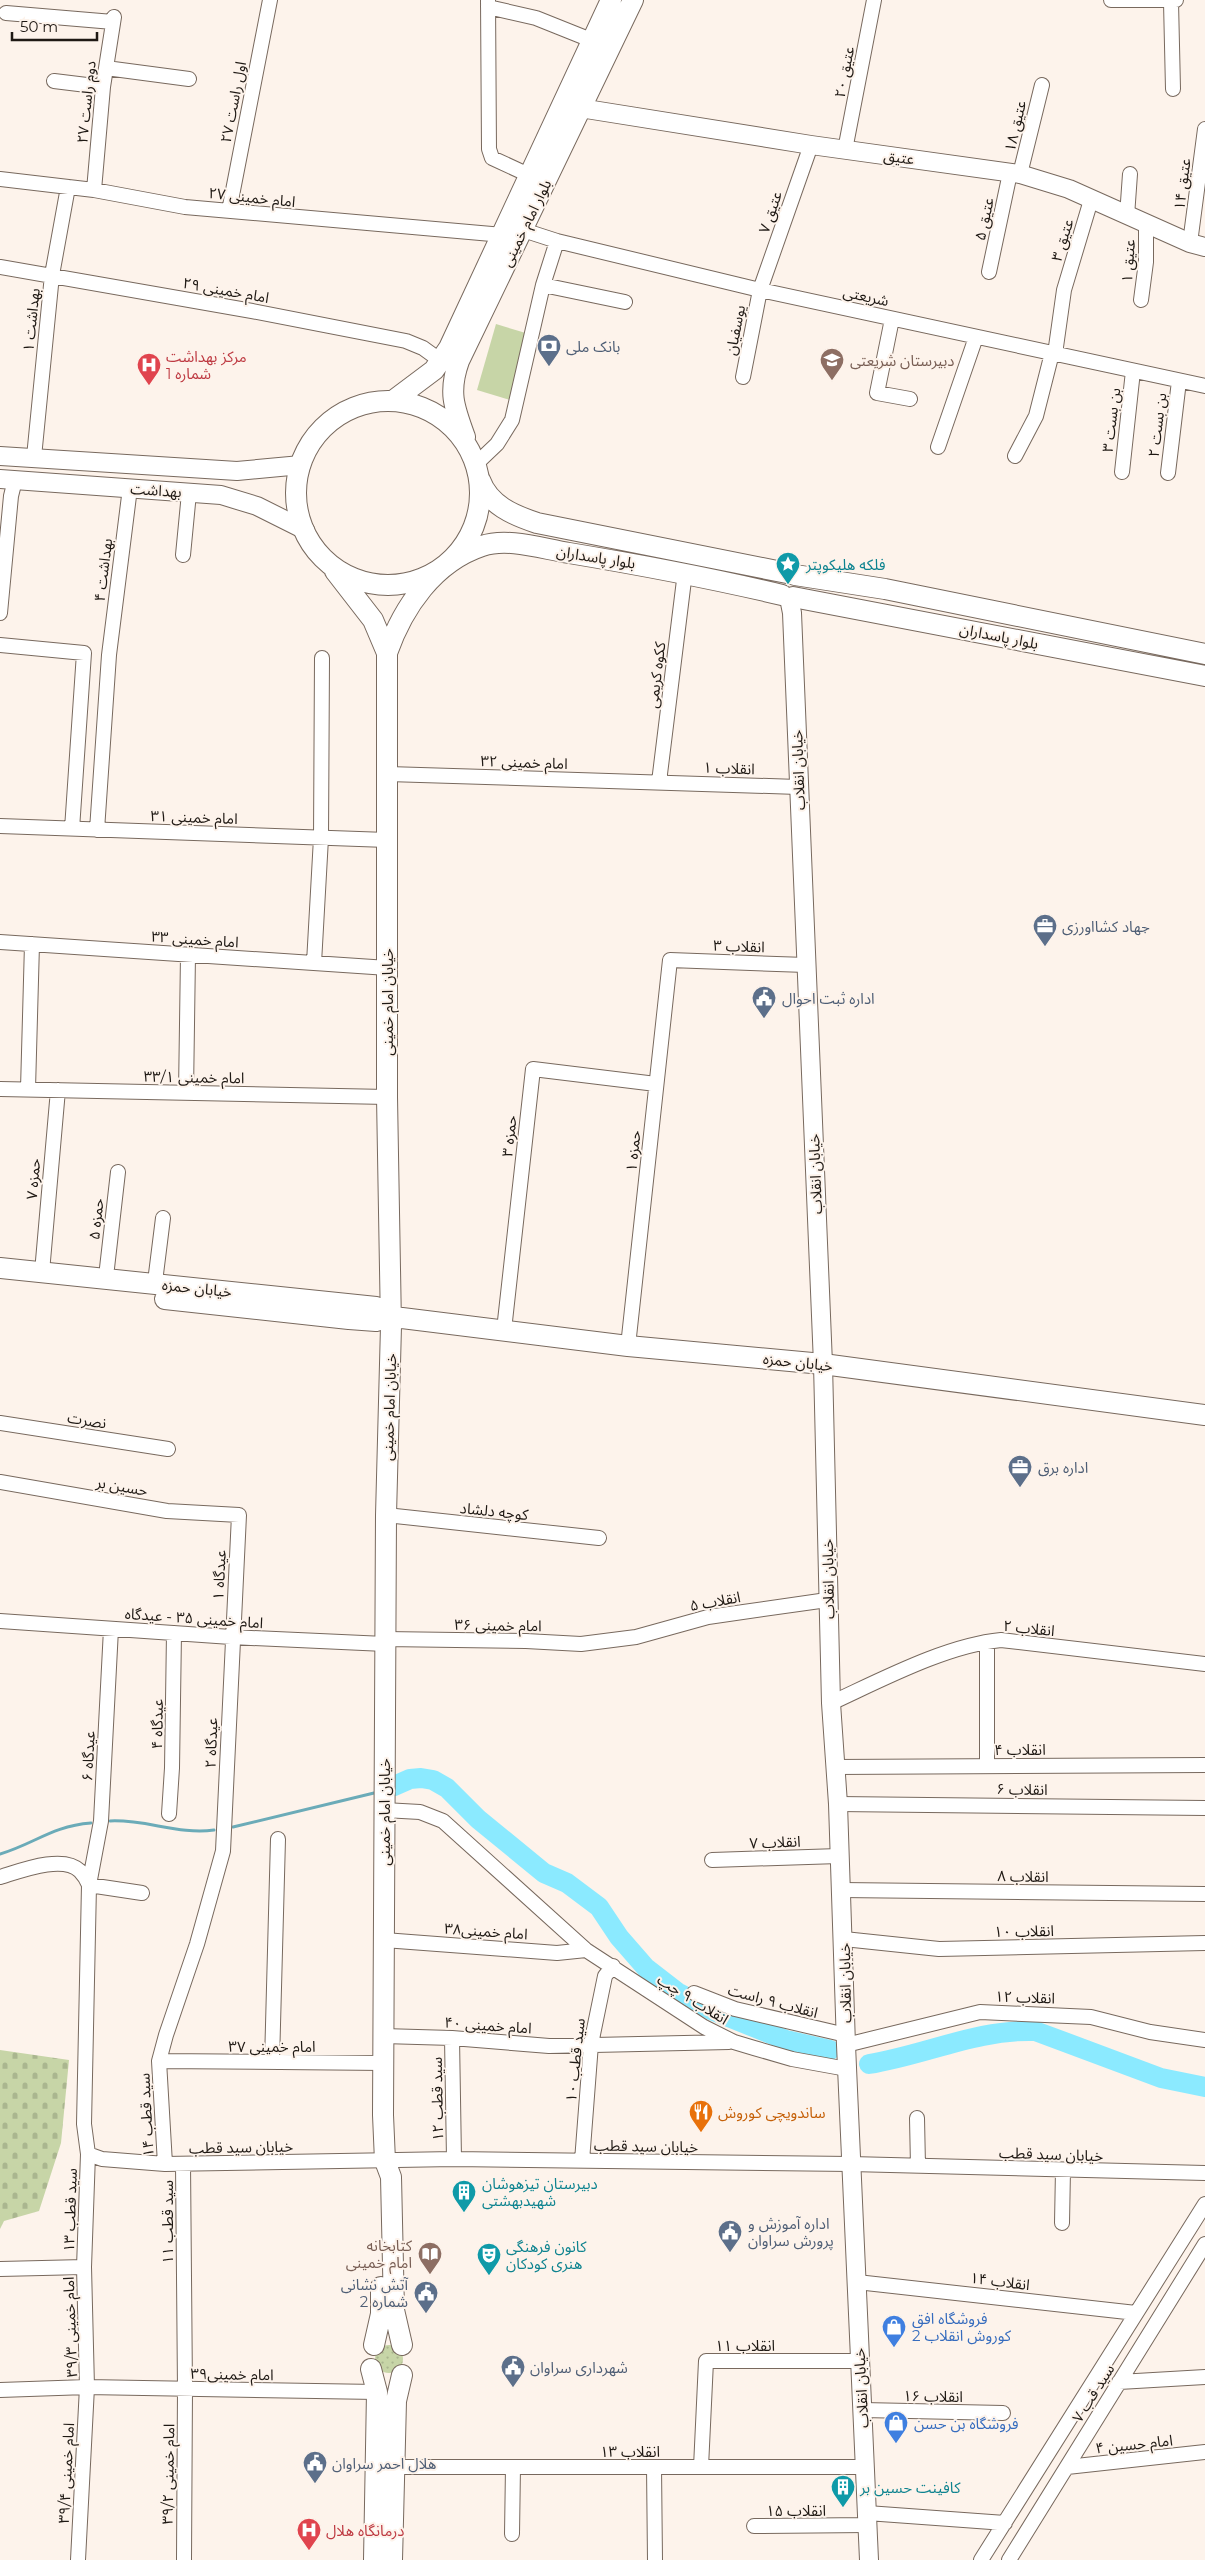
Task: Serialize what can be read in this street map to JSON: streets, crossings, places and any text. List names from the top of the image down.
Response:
{
  "streets": {
    "main road": [
      "بلوار امام خمینی",
      "بلوار پاسداران",
      "خیابان امام خمینی",
      "خیابان حمزه"
    ],
    "street": [
      "عتیق ۲۰",
      "۲۷ دوم راست",
      "۲۷ اول راست",
      "عتیق ۱۸",
      "عتیق",
      "عتیق ۱۴",
      "امام خمینی ۲۷",
      "عتیق ۷",
      "عتیق ۵",
      "عتیق ۳",
      "عتیق ۱",
      "امام خمینی ۲۹",
      "شریعتی",
      "بهداشت ۱",
      "یوسفیان",
      "بن بست ۳",
      "بن بست ۲",
      "بهداشت",
      "بهداشت ۴",
      "ککوه کریمی",
      "امام خمینی ۳۲",
      "انقلاب ۱",
      "خیابان انقلاب",
      "امام خمینی ۳۱",
      "امام خمینی ۳۳",
      "انقلاب ۳",
      "امام خمینی ۳۳/۱",
      "حمزه ۳",
      "حمزه ۱",
      "حمزه ۷",
      "حمزه ۵",
      "نصرت",
      "حسین بر",
      "کوچه دلشاد",
      "عیدگاه ۱",
      "انقلاب ۵",
      "امام خمینی ۳۵ - عیدگاه",
      "امام خمینی ۳۶",
      "انقلاب ۲",
      "عیدگاه ۴",
      "عیدگاه ۲",
      "انقلاب ۴",
      "عیدگاه ۶",
      "انقلاب ۶",
      "انقلاب ۷",
      "انقلاب ۸",
      "امام خمینی۳۸",
      "انقلاب ۱۰",
      "انقلاب ۱۲",
      "انقلاب ۹ چپ",
      "انقلاب ۹ راست",
      "امام خمینی ۴۰",
      "امام خمینی ۳۷",
      "سید قطب ۱۰",
      "سید قطب ۱۲",
      "سید قطب ۱۴",
      "خیابان سید قطب",
      "سید قطب ۱۳",
      "سید قطب ۱۱",
      "انقلاب ۱۴",
      "امام خمینی ۳۹/۳",
      "انقلاب ۱۱",
      "امام خمینی۳۹",
      "سید قب ۷",
      "انقلاب ۱۶",
      "امام حسین ۴",
      "انقلاب ۱۳",
      "امام خمینی ۳۹/۴",
      "امام خمینی ۳۹/۲",
      "انقلاب ۱۵"
    ]
  },
  "crossings": [
    ["عتیق ۲۰", "عتیق"],
    ["۲۷ دوم راست", "امام خمینی ۲۷"],
    ["۲۷ اول راست", "امام خمینی ۲۷"],
    ["عتیق ۱۸", "عتیق"],
    ["عتیق ۱۸", "عتیق ۵"],
    ["عتیق", "عتیق ۱۴"],
    ["عتیق", "عتیق ۷"],
    ["عتیق", "عتیق ۵"],
    ["عتیق", "بلوار امام خمینی"],
    ["عتیق", "عتیق ۳"],
    ["عتیق", "عتیق ۱"],
    ["امام خمینی ۲۷", "بلوار امام خمینی"],
    ["امام خمینی ۲۷", "بهداشت ۱"],
    ["عتیق ۷", "شریعتی"],
    ["عتیق ۷", "یوسفیان"],
    ["بلوار امام خمینی", "امام خمینی ۲۹"],
    ["بلوار امام خمینی", "شریعتی"],
    ["بلوار امام خمینی", "بلوار پاسداران"],
    ["عتیق ۳", "شریعتی"],
    ["امام خمینی ۲۹", "بهداشت ۱"],
    ["شریعتی", "یوسفیان"],
    ["شریعتی", "بن بست ۳"],
    ["شریعتی", "بن بست ۲"],
    ["بهداشت ۱", "بهداشت"],
    ["بهداشت", "بهداشت ۴"],
    ["بلوار پاسداران", "ککوه کریمی"],
    ["بلوار پاسداران", "خیابان انقلاب"],
    ["بهداشت ۴", "امام خمینی ۳۱"],
    ["ککوه کریمی", "امام خمینی ۳۲"],
    ["ککوه کریمی", "انقلاب ۱"],
    ["امام خمینی ۳۲", "انقلاب ۱"],
    ["امام خمینی ۳۲", "خیابان امام خمینی"],
    ["انقلاب ۱", "خیابان انقلاب"],
    ["خیابان انقلاب", "انقلاب ۳"],
    ["خیابان انقلاب", "خیابان حمزه"],
    ["خیابان انقلاب", "انقلاب ۵"],
    ["خیابان انقلاب", "انقلاب ۲"],
    ["خیابان انقلاب", "انقلاب ۴"],
    ["خیابان انقلاب", "انقلاب ۶"],
    ["خیابان انقلاب", "انقلاب ۷"],
    ["خیابان انقلاب", "انقلاب ۸"],
    ["خیابان انقلاب", "انقلاب ۱۰"],
    ["خیابان انقلاب", "انقلاب ۱۲"],
    ["خیابان انقلاب", "انقلاب ۹ چپ"],
    ["خیابان انقلاب", "انقلاب ۹ راست"],
    ["خیابان انقلاب", "خیابان سید قطب"],
    ["خیابان انقلاب", "انقلاب ۱۴"],
    ["خیابان انقلاب", "انقلاب ۱۱"],
    ["خیابان انقلاب", "انقلاب ۱۶"],
    ["خیابان انقلاب", "انقلاب ۱۳"],
    ["خیابان انقلاب", "انقلاب ۱۵"],
    ["امام خمینی ۳۱", "خیابان امام خمینی"],
    ["امام خمینی ۳۳", "خیابان امام خمینی"],
    ["انقلاب ۳", "حمزه ۱"],
    ["خیابان امام خمینی", "امام خمینی ۳۳/۱"],
    ["خیابان امام خمینی", "خیابان حمزه"],
    ["خیابان امام خمینی", "کوچه دلشاد"],
    ["خیابان امام خمینی", "امام خمینی ۳۵ - عیدگاه"],
    ["خیابان امام خمینی", "امام خمینی ۳۶"],
    ["خیابان امام خمینی", "امام خمینی۳۸"],
    ["خیابان امام خمینی", "انقلاب ۹ چپ"],
    ["خیابان امام خمینی", "امام خمینی ۴۰"],
    ["خیابان امام خمینی", "امام خمینی ۳۷"],
    ["خیابان امام خمینی", "خیابان سید قطب"],
    ["امام خمینی ۳۳/۱", "حمزه ۷"],
    ["حمزه ۳", "حمزه ۱"],
    ["حمزه ۳", "خیابان حمزه"],
    ["حمزه ۱", "خیابان حمزه"],
    ["حمزه ۷", "خیابان حمزه"],
    ["حسین بر", "عیدگاه ۱"],
    ["عیدگاه ۱", "امام خمینی ۳۵ - عیدگاه"],
    ["عیدگاه ۱", "عیدگاه ۲"],
    ["انقلاب ۵", "امام خمینی ۳۶"],
    ["امام خمینی ۳۵ - عیدگاه", "امام خمینی ۳۶"],
    ["امام خمینی ۳۵ - عیدگاه", "عیدگاه ۴"],
    ["امام خمینی ۳۵ - عیدگاه", "عیدگاه ۲"],
    ["امام خمینی ۳۵ - عیدگاه", "عیدگاه ۶"],
    ["عیدگاه ۲", "سید قطب ۱۴"],
    ["عیدگاه ۶", "خیابان سید قطب"],
    ["عیدگاه ۶", "سید قطب ۱۳"],
    ["امام خمینی۳۸", "انقلاب ۹ چپ"],
    ["انقلاب ۱۲", "انقلاب ۹ راست"],
    ["انقلاب ۹ چپ", "امام خمینی ۴۰"],
    ["انقلاب ۹ چپ", "سید قطب ۱۰"],
    ["امام خمینی ۴۰", "سید قطب ۱۰"],
    ["امام خمینی ۴۰", "سید قطب ۱۲"],
    ["امام خمینی ۳۷", "سید قطب ۱۴"],
    ["سید قطب ۱۰", "خیابان سید قطب"],
    ["سید قطب ۱۲", "خیابان سید قطب"],
    ["سید قطب ۱۴", "خیابان سید قطب"],
    ["خیابان سید قطب", "سید قطب ۱۳"],
    ["خیابان سید قطب", "سید قطب ۱۱"],
    ["سید قطب ۱۳", "امام خمینی ۳۹/۳"],
    ["سید قطب ۱۱", "امام خمینی۳۹"],
    ["سید قطب ۱۱", "امام خمینی ۳۹/۲"],
    ["امام خمینی ۳۹/۳", "امام خمینی۳۹"],
    ["امام خمینی ۳۹/۳", "امام خمینی ۳۹/۴"],
    ["انقلاب ۱۱", "انقلاب ۱۳"],
    ["امام خمینی۳۹", "امام خمینی ۳۹/۴"],
    ["امام خمینی۳۹", "امام خمینی ۳۹/۲"],
    ["سید قب ۷", "امام حسین ۴"]
  ],
  "places": {
    "bank": ["بانک ملی"],
    "school or university": ["دبیرستان شریعتی"],
    "hospital": ["مرکز بهداشت شماره 1", "درمانگاه هلال"],
    "place": ["فلکه هلیکوپتر"],
    "office": ["جهاد کشااورزی", "اداره برق"],
    "public building": [
      "اداره ثبت احوال",
      "اداره آموزش و پرورش سراوان",
      "آتش نشانی شماره 2",
      "شهرداری سراوان",
      "هلال احمر سراوان"
    ],
    "restaurant": ["ساندویچی کوروش"],
    "building": ["دبیرستان تیزهوشان شهیدبهشتی", "کافینت حسین بر"],
    "library": ["کتابخانه امام خمینی"],
    "theatre": ["کانون فرهنگی هنری کودکان"],
    "shop": ["فروشگاه افق کوروش انقلاب 2", "فروشگاه بن حسن"]
  },
  "scale_bar": "50 m"
}
